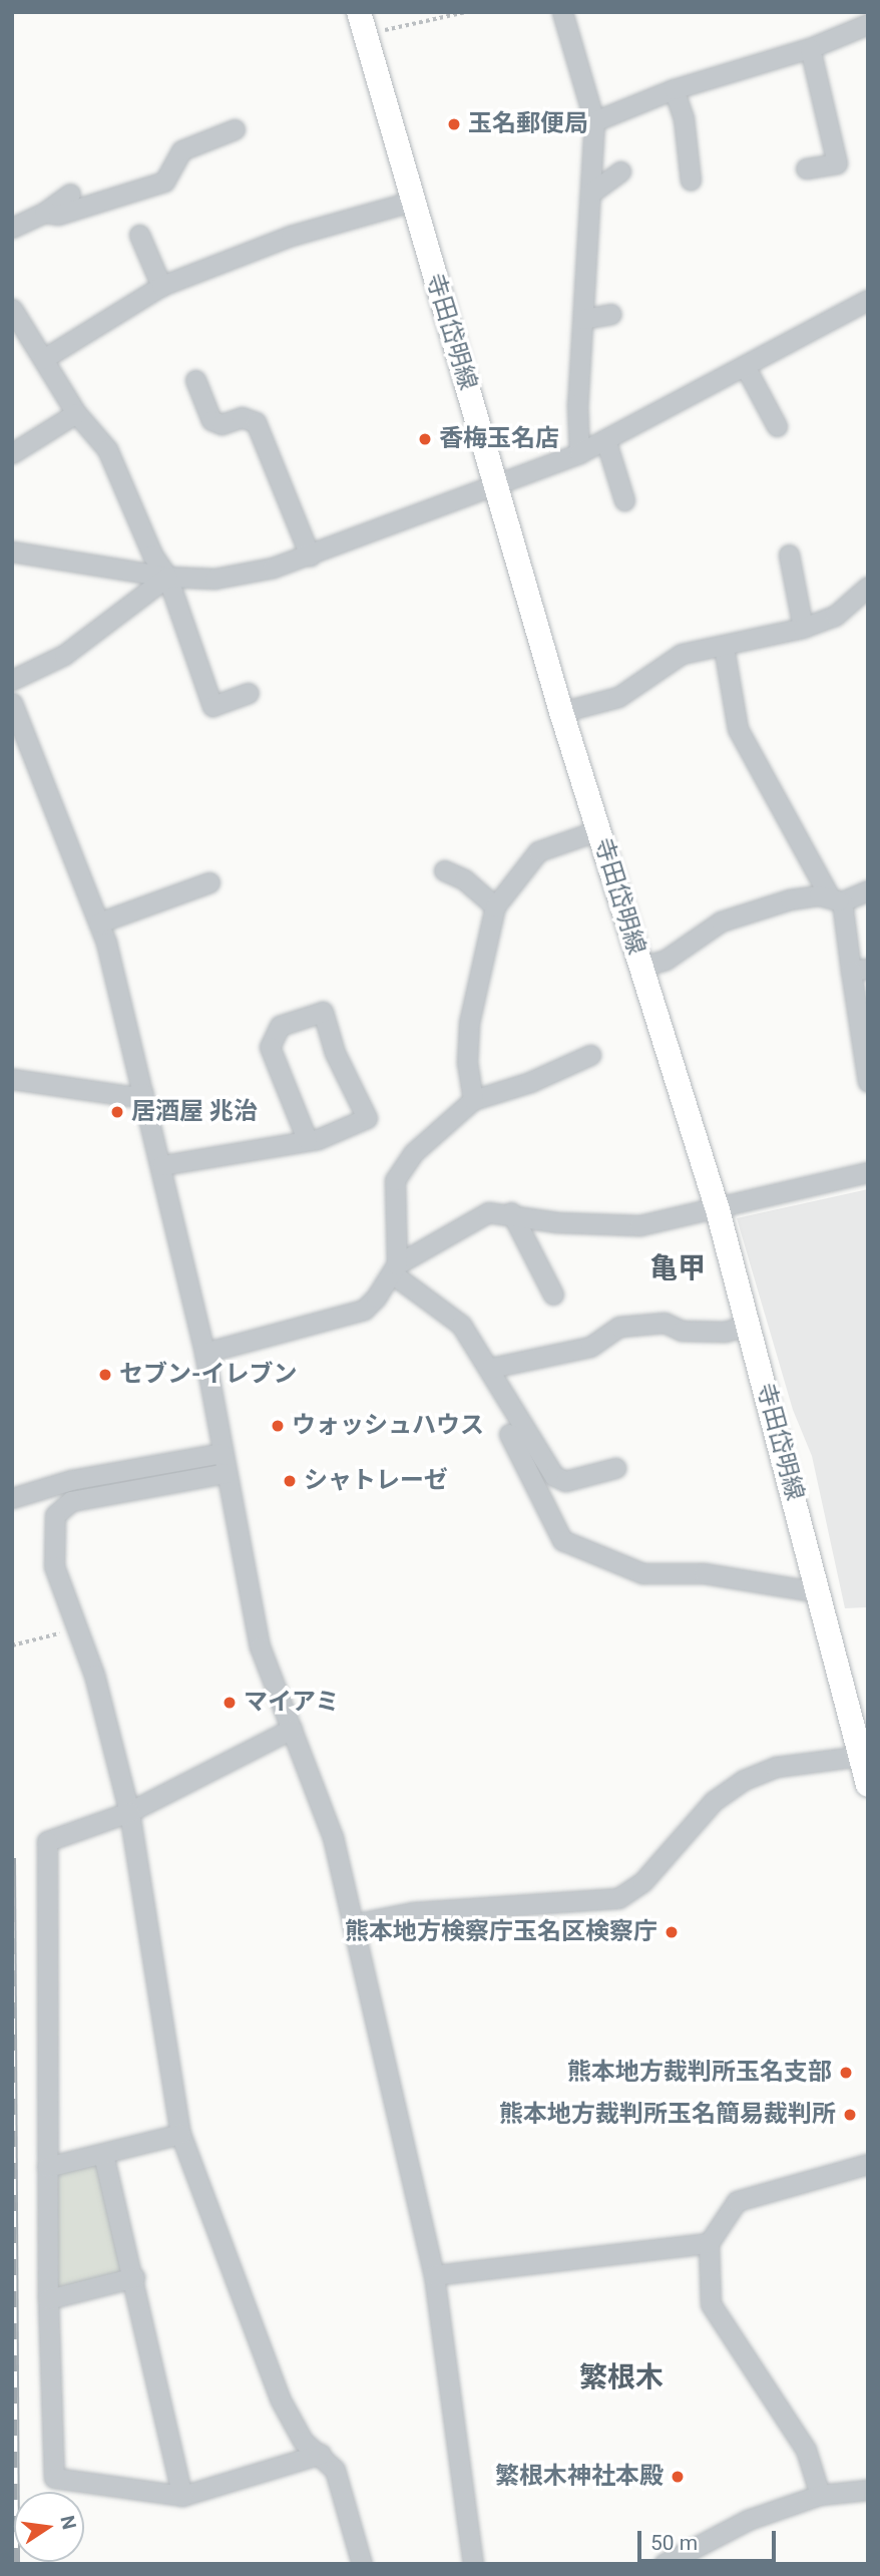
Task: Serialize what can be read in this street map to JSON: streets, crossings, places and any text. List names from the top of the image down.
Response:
{
  "streets": {
    "main road": ["寺田岱明線"]
  },
  "districts": ["亀甲", "繁根木"],
  "places": [
    "玉名郵便局",
    "香梅玉名店",
    "居酒屋 兆治",
    "セブン-イレブン",
    "ウォッシュハウス",
    "シャトレーゼ",
    "マイアミ",
    "熊本地方検察庁玉名区検察庁",
    "熊本地方裁判所玉名支部",
    "熊本地方裁判所玉名簡易裁判所",
    "繁根木神社本殿"
  ],
  "scale_bar": "50 m",
  "north": "right"
}
